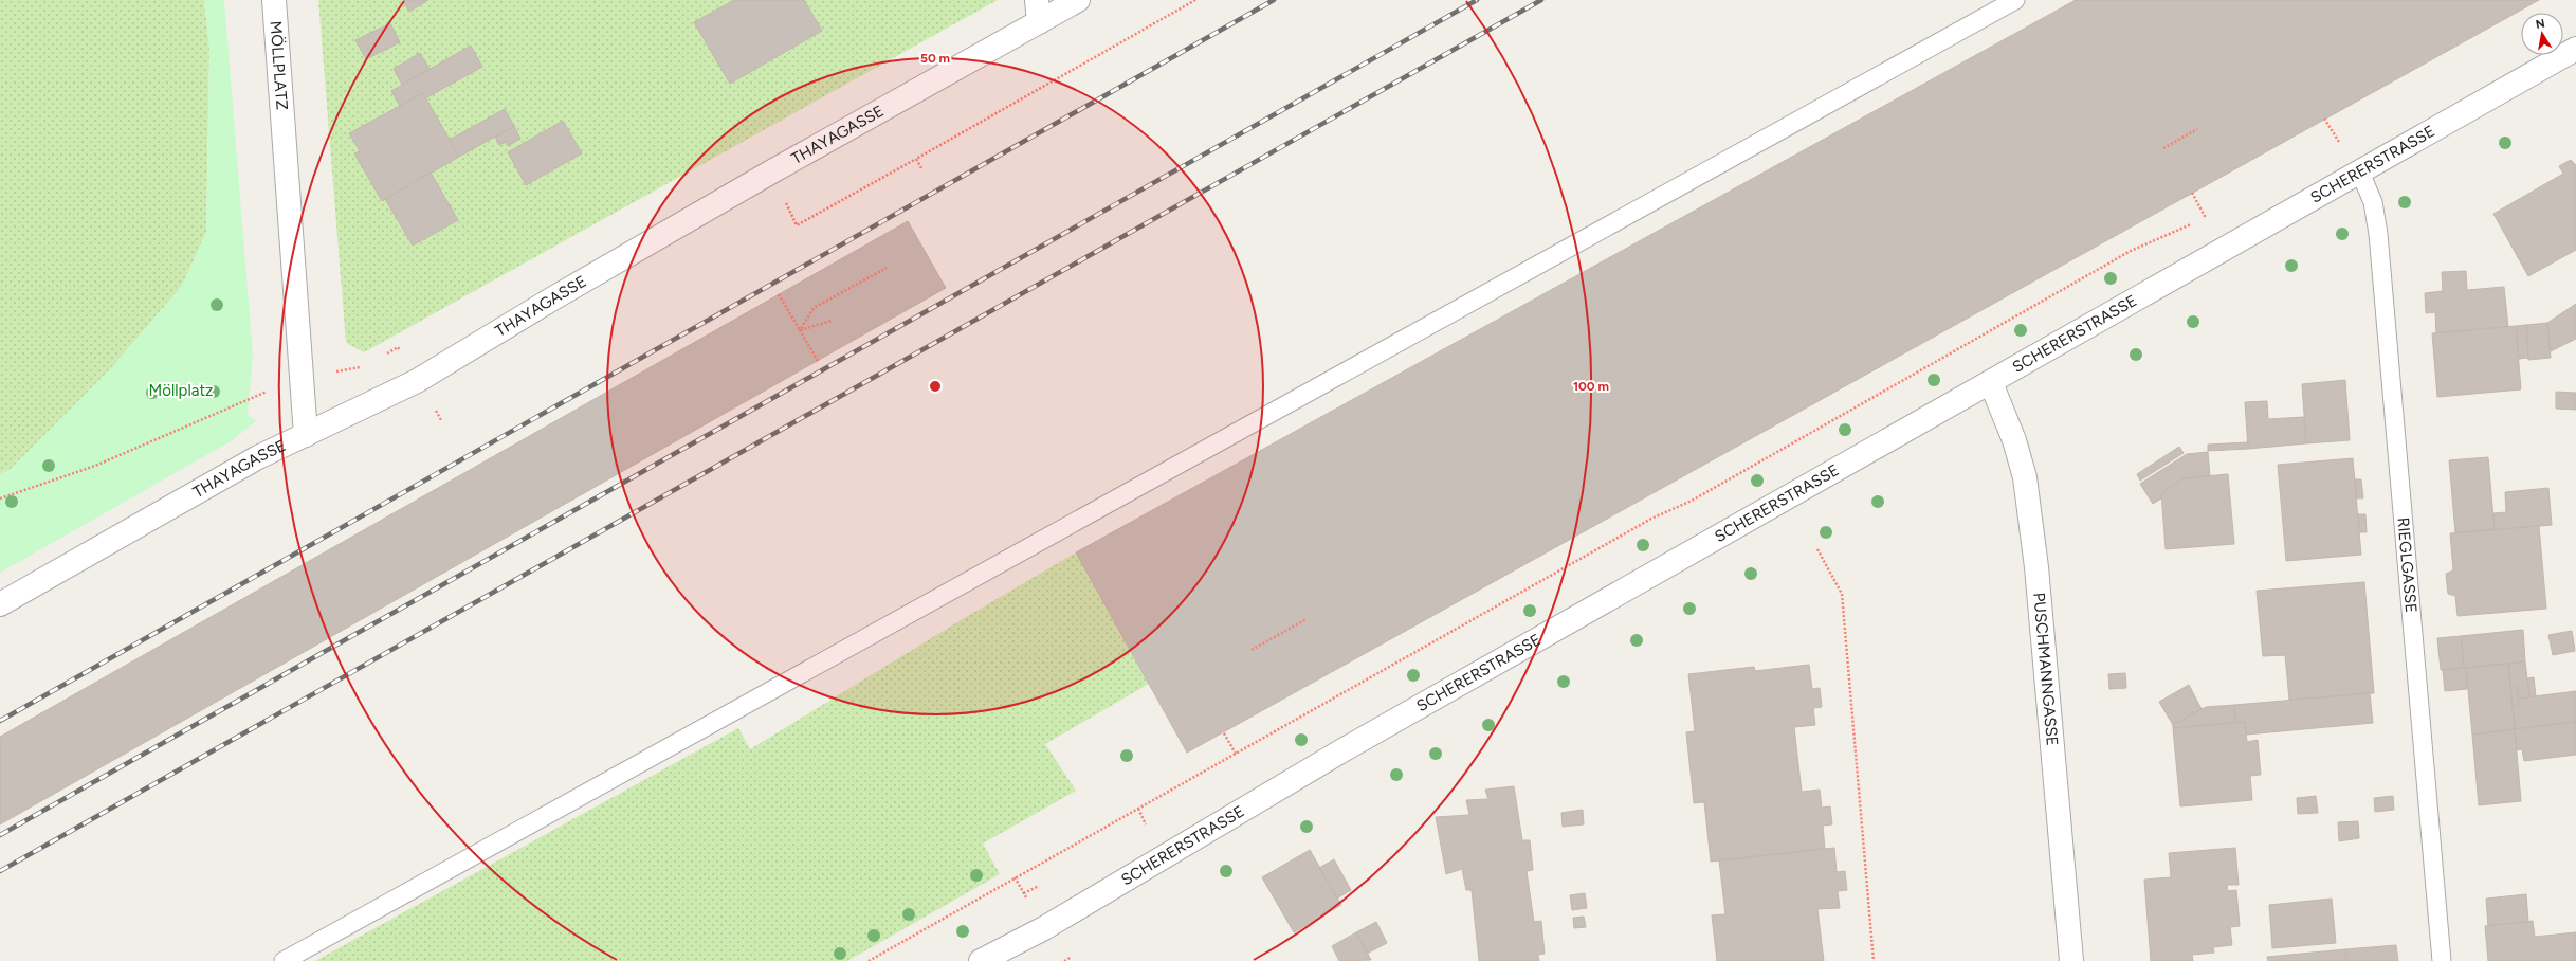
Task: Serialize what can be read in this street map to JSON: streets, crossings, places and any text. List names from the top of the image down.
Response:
{
  "streets": {
    "street": [
      "MÖLLPLATZ",
      "THAYAGASSE",
      "SCHERERSTRASSE",
      "PUSCHMANNGASSE"
    ],
    "lane": ["RIEGLGASSE"]
  },
  "crossings": [
    ["MÖLLPLATZ", "THAYAGASSE"],
    ["SCHERERSTRASSE", "RIEGLGASSE"],
    ["SCHERERSTRASSE", "PUSCHMANNGASSE"]
  ],
  "parks": ["Möllplatz"],
  "north": "top",
  "rings": ["50 m", "100 m"]
}
